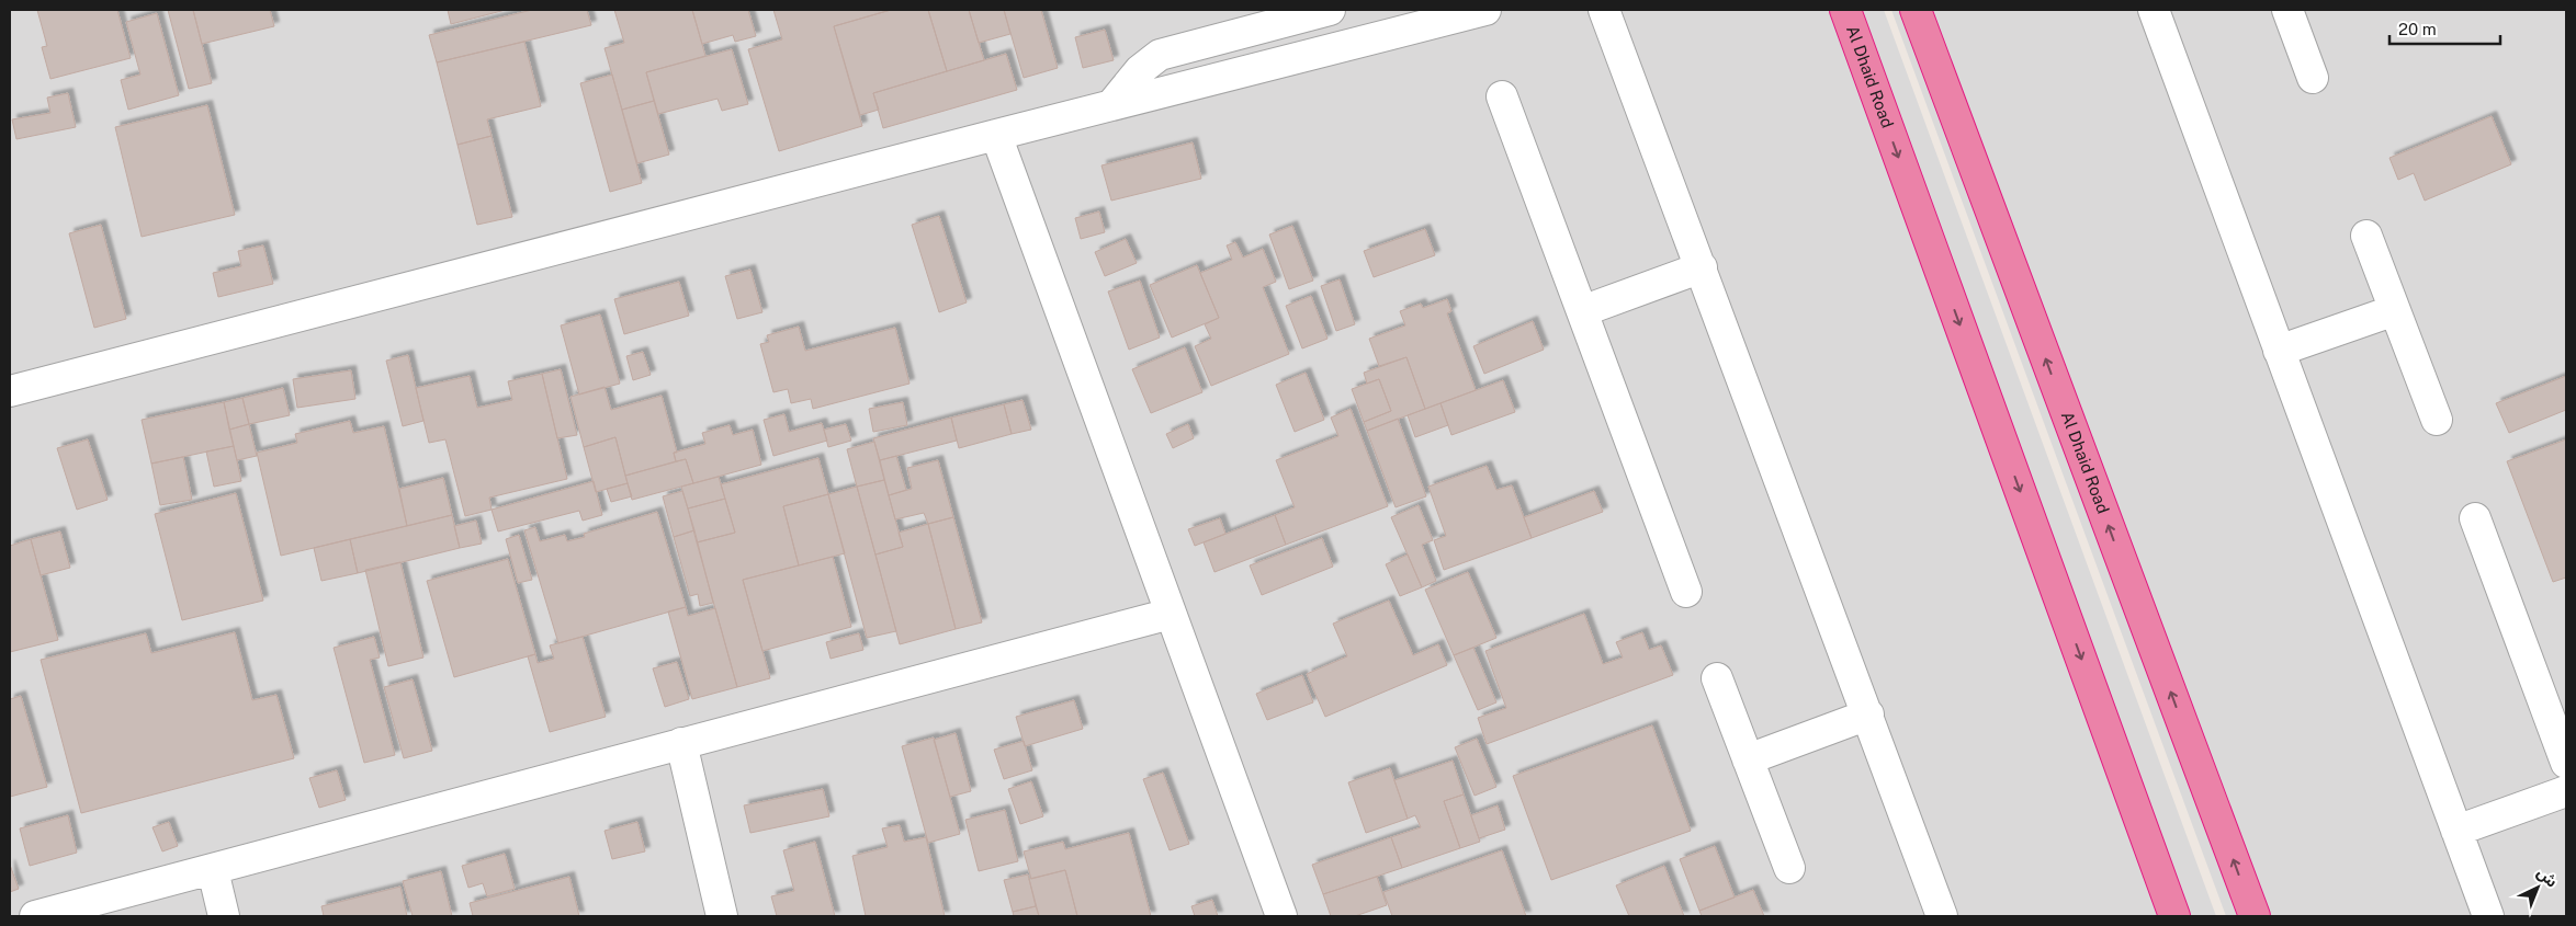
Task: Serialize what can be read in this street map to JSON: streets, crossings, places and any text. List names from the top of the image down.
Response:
{
  "streets": {
    "highway": ["Al Dhaid Road"]
  },
  "scale_bar": "20 m",
  "north": "top right"
}
